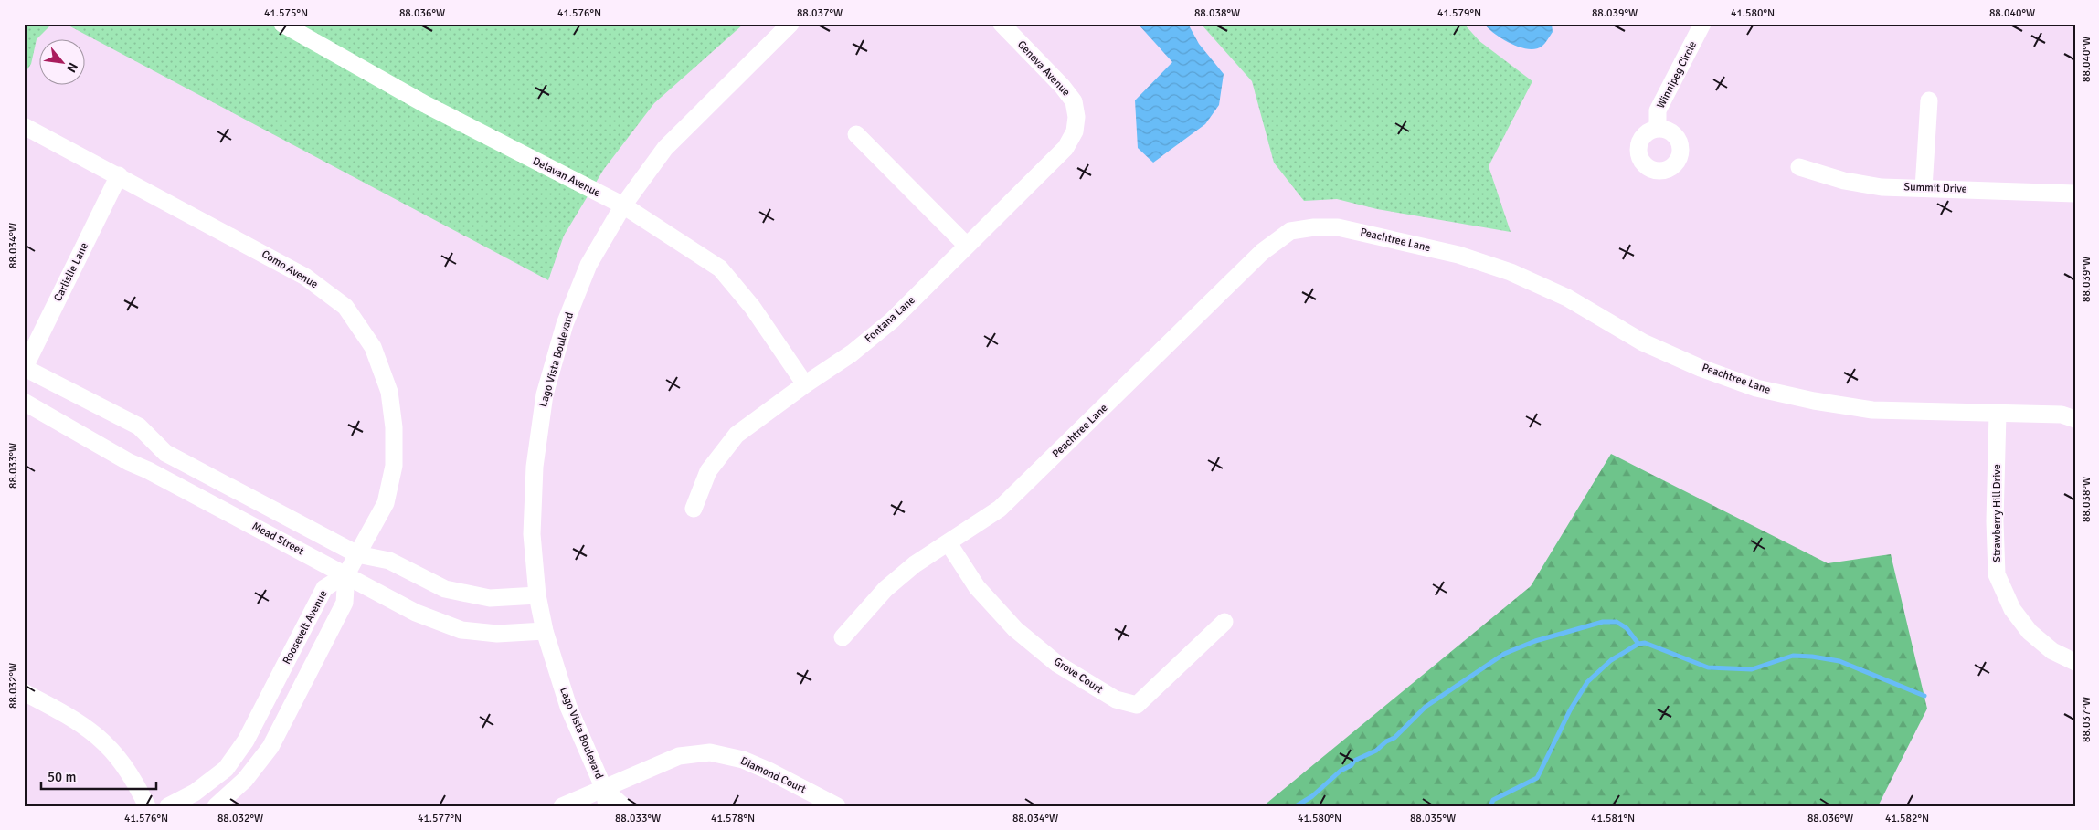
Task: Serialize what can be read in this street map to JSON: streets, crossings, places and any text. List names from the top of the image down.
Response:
{
  "streets": {
    "street": [
      "Geneva Avenue",
      "Winnipeg Circle",
      "Delavan Avenue",
      "Summit Drive",
      "Peachtree Lane",
      "Como Avenue",
      "Carlislie Lane",
      "Fontana Lane",
      "Lago Vista Boulevard",
      "Strawberry Hill Drive",
      "Mead Street",
      "Roosevelt Avenue",
      "Grove Court",
      "Diamond Court"
    ]
  },
  "crossings": [
    ["Geneva Avenue", "Fontana Lane"],
    ["Delavan Avenue", "Fontana Lane"],
    ["Delavan Avenue", "Lago Vista Boulevard"],
    ["Peachtree Lane", "Strawberry Hill Drive"],
    ["Peachtree Lane", "Grove Court"],
    ["Como Avenue", "Carlislie Lane"],
    ["Como Avenue", "Mead Street"],
    ["Como Avenue", "Roosevelt Avenue"],
    ["Carlislie Lane", "Mead Street"],
    ["Lago Vista Boulevard", "Mead Street"],
    ["Lago Vista Boulevard", "Diamond Court"],
    ["Mead Street", "Roosevelt Avenue"]
  ],
  "scale_bar": "50 m",
  "north": "bottom right",
  "coordinates": [
    "41.575°N",
    "88.036°W",
    "41.576°N",
    "88.037°W",
    "88.038°W",
    "41.579°N",
    "88.039°W",
    "41.580°N",
    "88.040°W",
    "88.034°W",
    "88.033°W",
    "88.032°W",
    "41.577°N",
    "41.578°N",
    "88.035°W",
    "41.581°N",
    "41.582°N"
  ]
}
